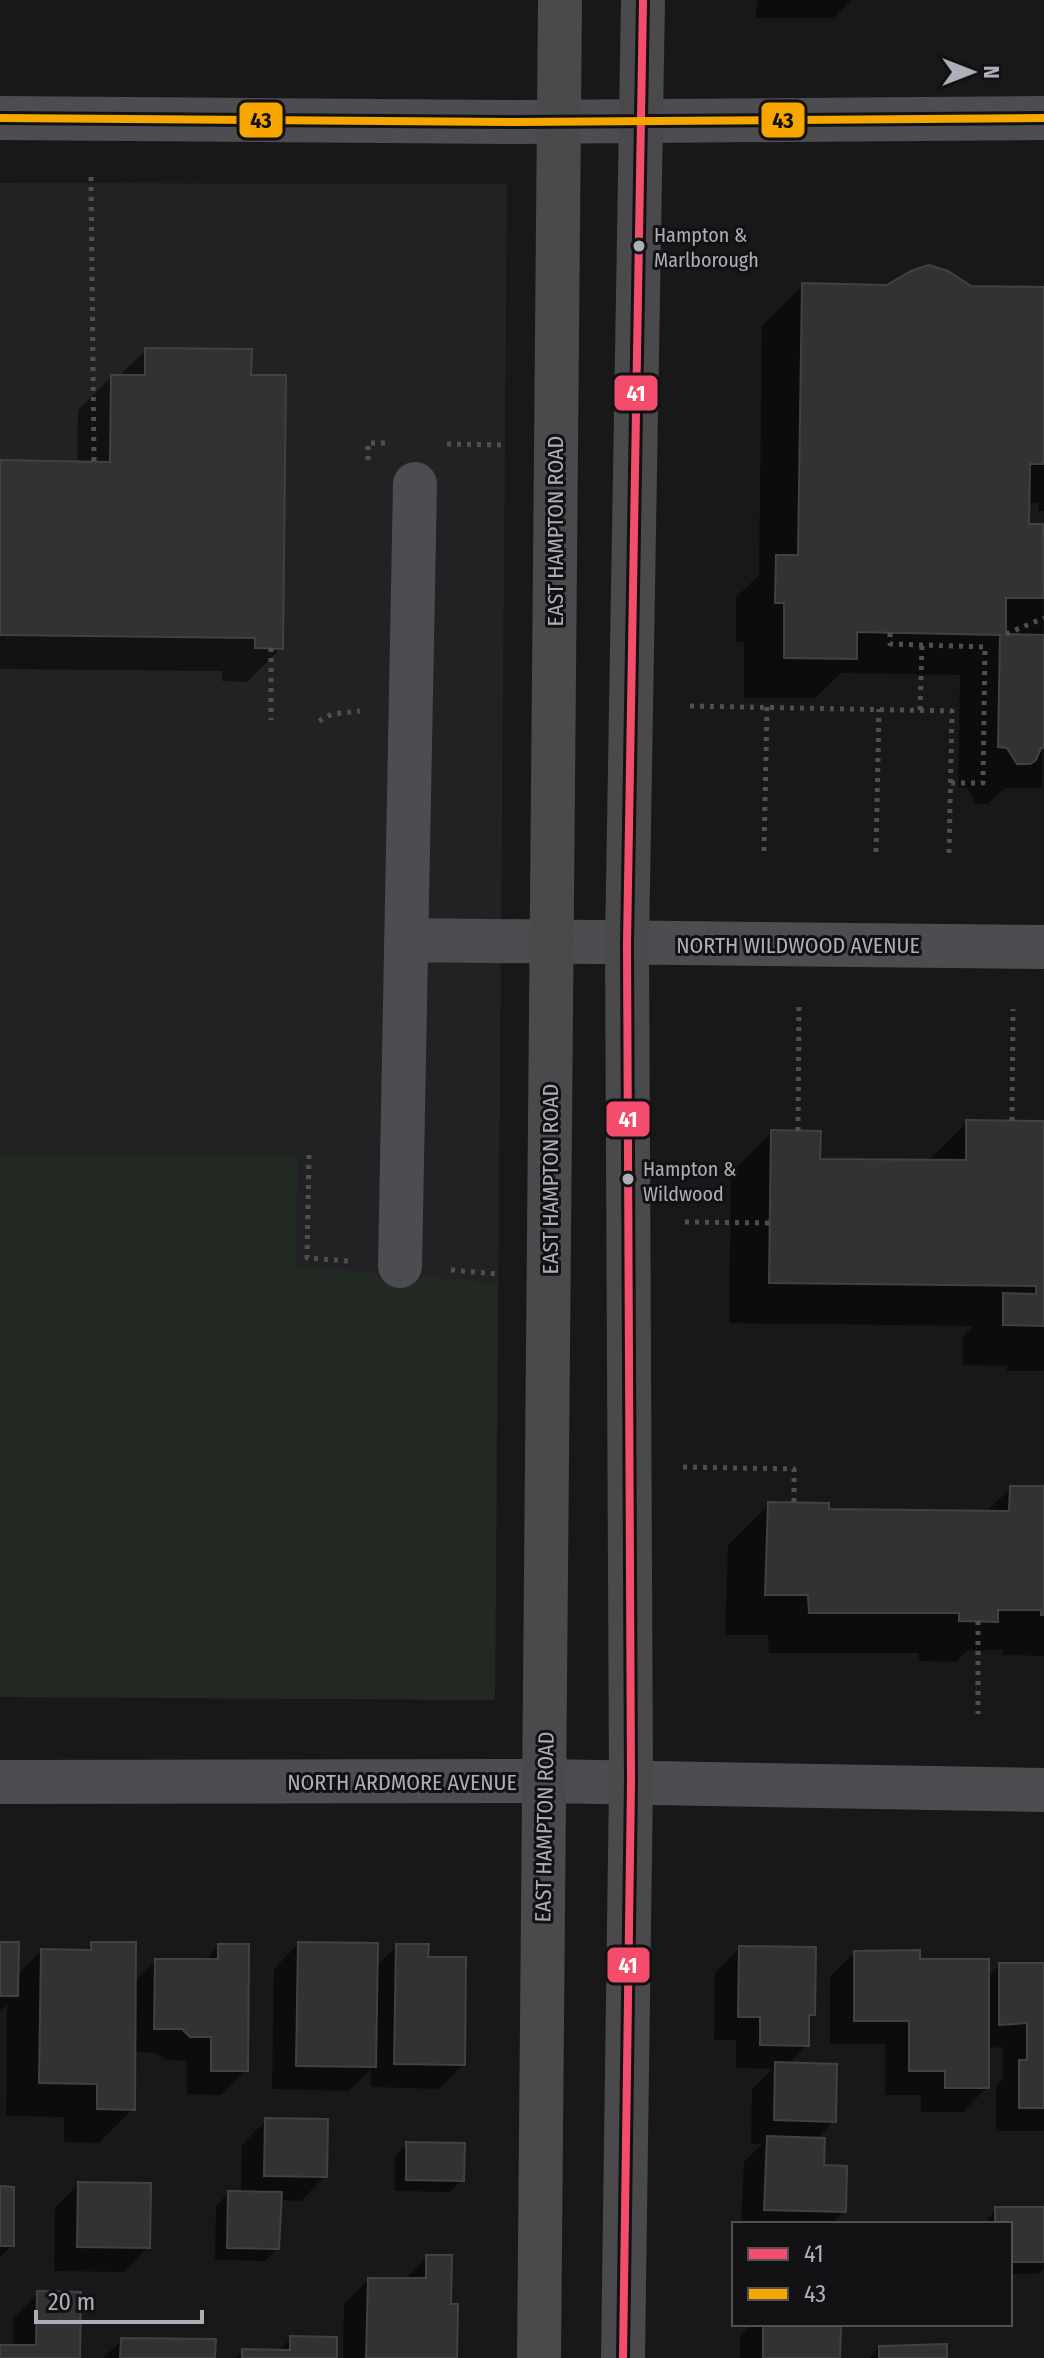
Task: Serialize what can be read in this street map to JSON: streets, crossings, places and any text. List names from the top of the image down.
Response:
{
  "streets": {
    "main road": ["EAST HAMPTON ROAD"],
    "street": ["NORTH WILDWOOD AVENUE", "NORTH ARDMORE AVENUE"]
  },
  "crossings": [
    ["EAST HAMPTON ROAD", "NORTH WILDWOOD AVENUE"],
    ["EAST HAMPTON ROAD", "NORTH ARDMORE AVENUE"]
  ],
  "places": ["Hampton & Marlborough", "Hampton & Wildwood"],
  "lines": ["transit line 41", "transit line 43"],
  "legend": ["41", "43"],
  "scale_bar": "20 m",
  "north": "right"
}
